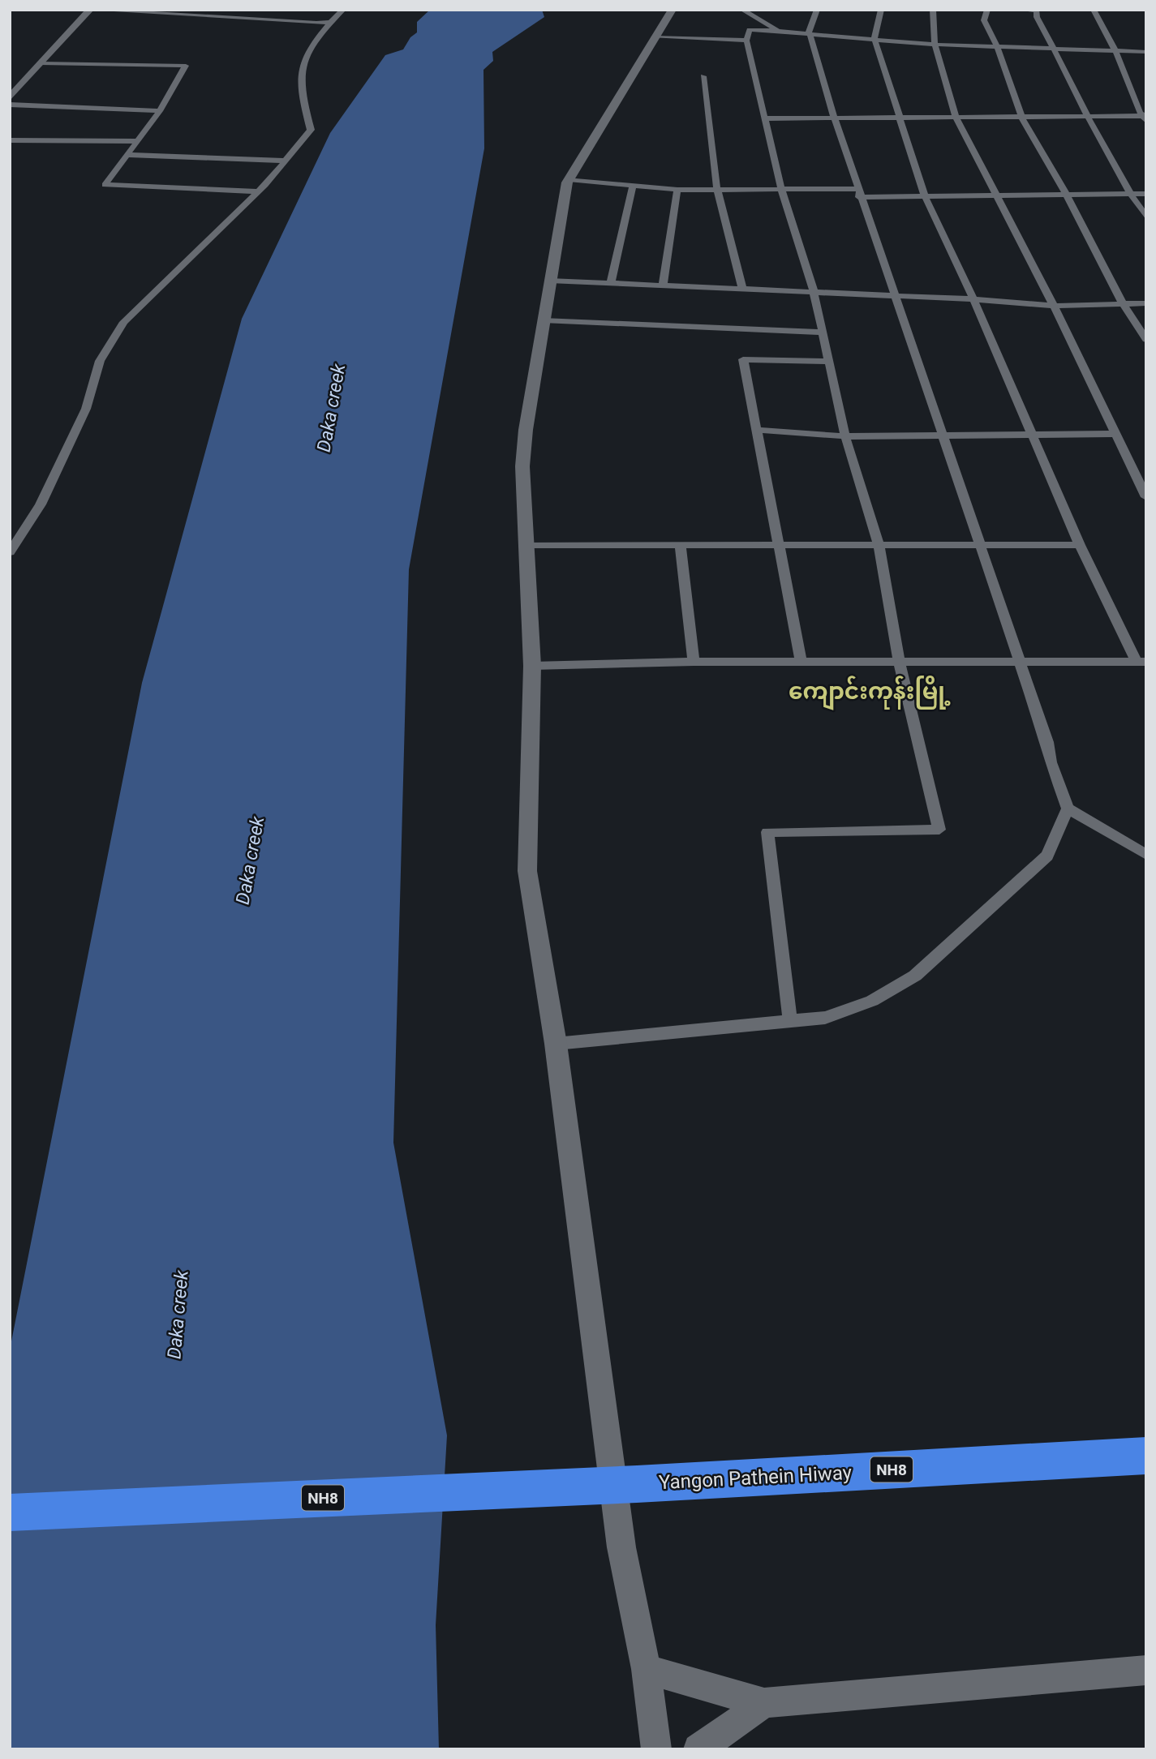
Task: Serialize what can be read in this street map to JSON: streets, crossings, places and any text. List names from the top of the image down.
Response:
{
  "streets": {
    "highway": ["NH8", "Yangon Pathein Hiway"]
  },
  "districts": ["ကျောင်းကုန်းမြို့"],
  "water": ["Daka creek"]
}
